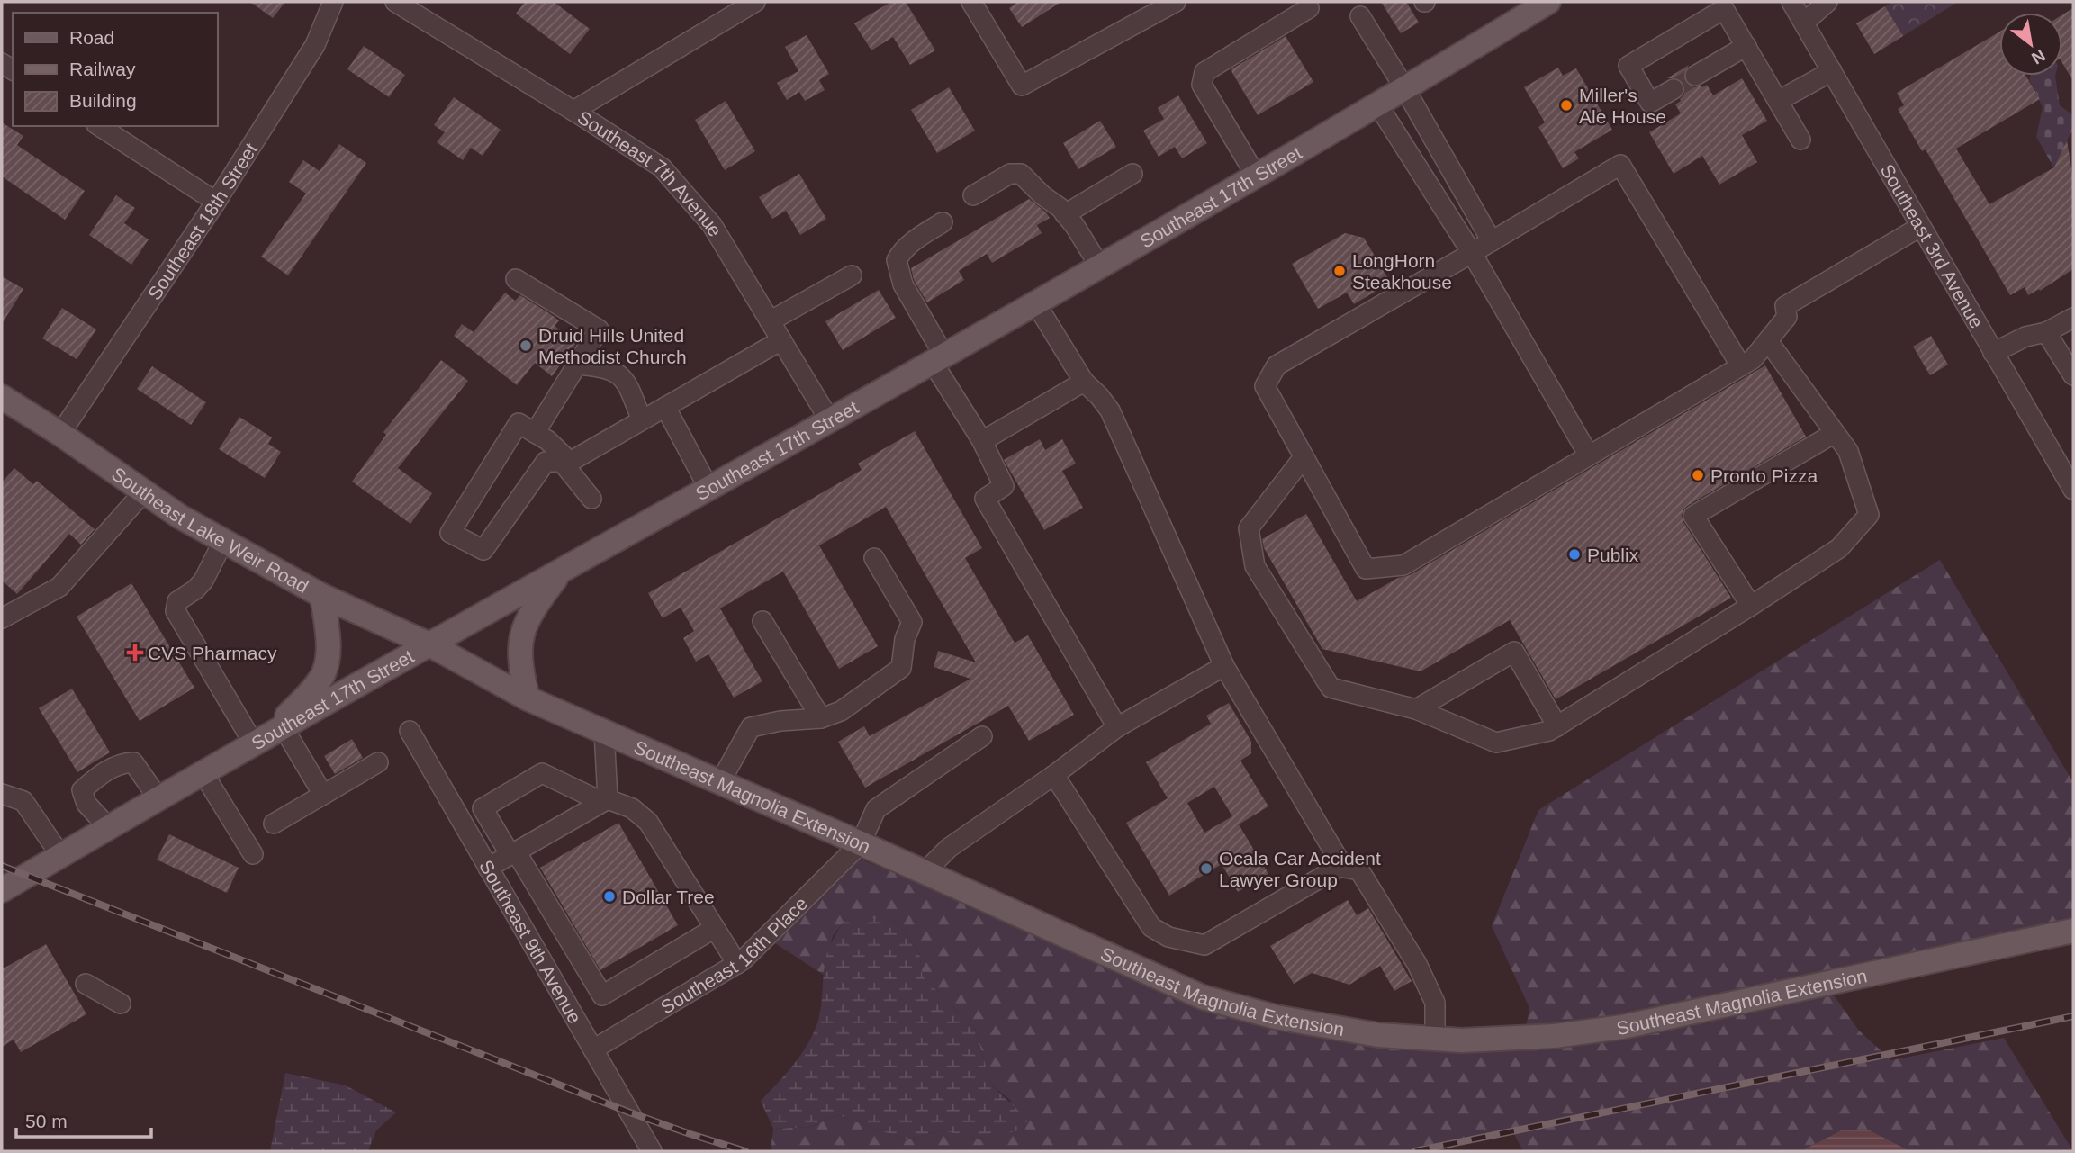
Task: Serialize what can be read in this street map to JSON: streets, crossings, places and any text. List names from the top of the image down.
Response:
{
  "streets": {
    "main road": ["Southeast 17th Street", "Southeast Lake Weir Road", "Southeast Magnolia Extension"],
    "street": [
      "Southeast 7th Avenue",
      "Southeast 18th Street",
      "Southeast 3rd Avenue",
      "Southeast 9th Avenue",
      "Southeast 16th Place"
    ]
  },
  "crossings": [
    ["Southeast 7th Avenue", "Southeast 17th Street"],
    ["Southeast 17th Street", "Southeast Lake Weir Road"],
    ["Southeast 17th Street", "Southeast Magnolia Extension"],
    ["Southeast 18th Street", "Southeast Lake Weir Road"],
    ["Southeast Lake Weir Road", "Southeast Magnolia Extension"],
    ["Southeast Magnolia Extension", "Southeast 16th Place"],
    ["Southeast 9th Avenue", "Southeast 16th Place"]
  ],
  "places": {
    "other": [
      "Miller's Ale House",
      "LongHorn Steakhouse",
      "Druid Hills United Methodist Church",
      "Pronto Pizza",
      "Publix",
      "Ocala Car Accident Lawyer Group",
      "Dollar Tree"
    ],
    "health": ["CVS Pharmacy"]
  },
  "legend": ["Road", "Railway", "Building"],
  "scale_bar": "50 m",
  "north": "bottom right"
}
